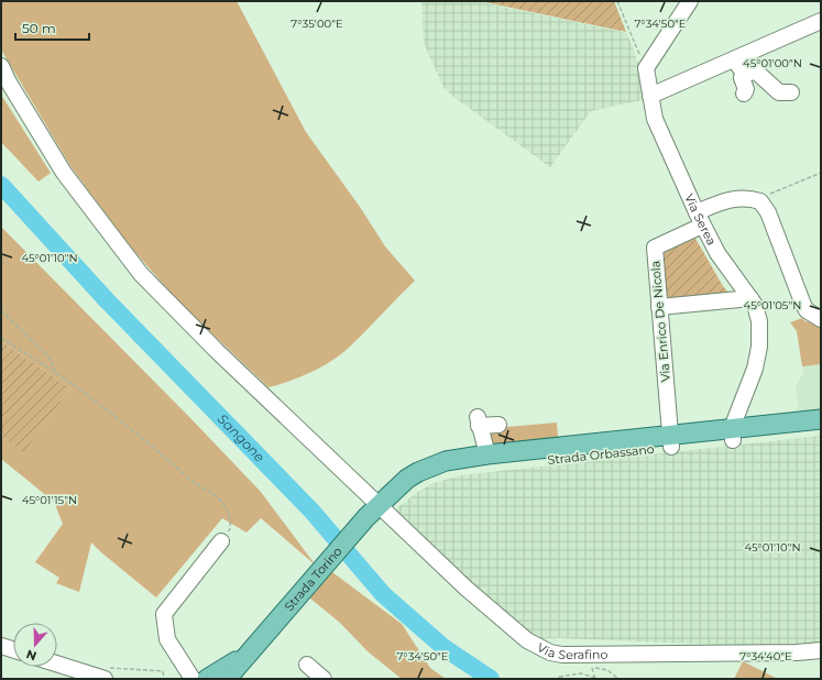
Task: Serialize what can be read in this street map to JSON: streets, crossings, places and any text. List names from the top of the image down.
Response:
{
  "streets": {
    "main road": ["Strada Orbassano", "Strada Torino"],
    "street": ["Via Serea", "Via Enrico De Nicola", "Via Serafino"]
  },
  "crossings": [
    ["Via Serea", "Via Enrico De Nicola"],
    ["Via Serea", "Strada Orbassano"],
    ["Via Enrico De Nicola", "Strada Orbassano"],
    ["Strada Orbassano", "Strada Torino"],
    ["Strada Orbassano", "Via Serafino"],
    ["Strada Torino", "Via Serafino"]
  ],
  "water": ["Sangone"],
  "scale_bar": "50 m",
  "north": "bottom",
  "coordinates": [
    "7°35'00\"E",
    "7°34'50\"E",
    "45°01'00\"N",
    "45°01'10\"N",
    "45°01'05\"N",
    "45°01'15\"N",
    "7°34'40\"E"
  ]
}
